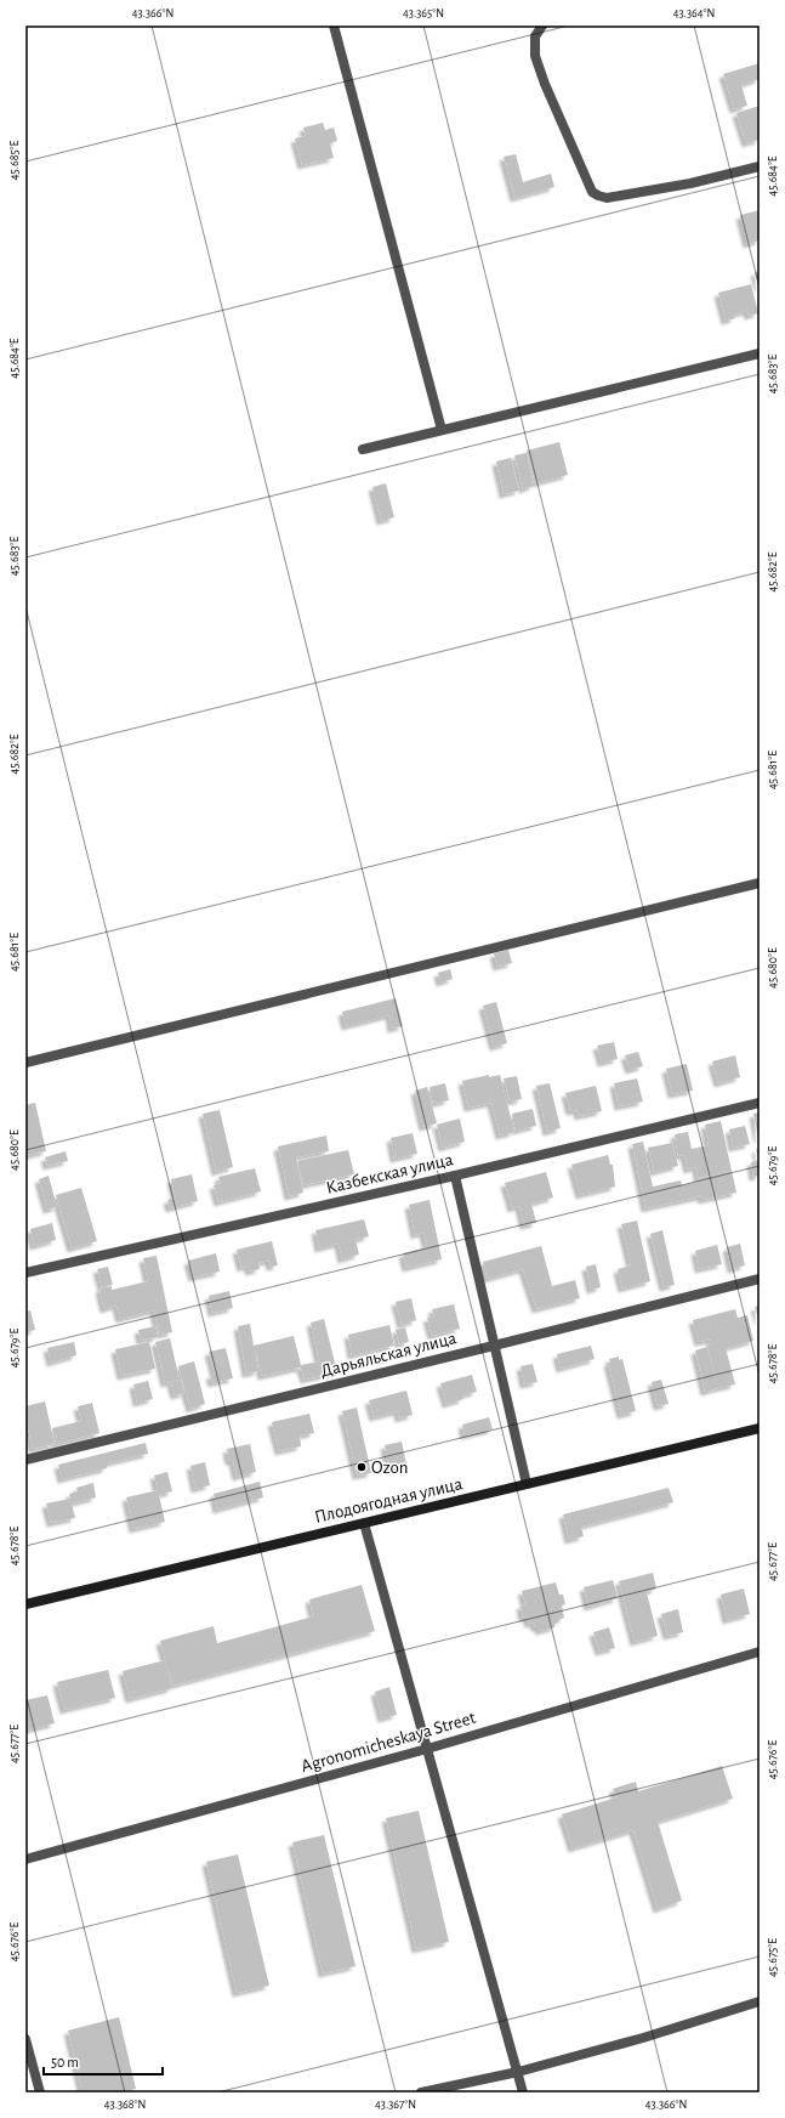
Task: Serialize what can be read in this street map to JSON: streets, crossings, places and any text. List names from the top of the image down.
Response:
{
  "streets": {
    "street": [
      "Казбекская улица",
      "Дарьяльская улица",
      "Плодоягодная улица",
      "Agronomicheskaya Street"
    ]
  },
  "places": ["Ozon"],
  "scale_bar": "50 m",
  "coordinates": [
    "43.366°N",
    "43.365°N",
    "43.364°N",
    "45.685°E",
    "45.684°E",
    "45.683°E",
    "45.682°E",
    "45.681°E",
    "45.680°E",
    "45.679°E",
    "45.678°E",
    "45.677°E",
    "45.676°E",
    "45.675°E",
    "43.368°N",
    "43.367°N"
  ]
}
